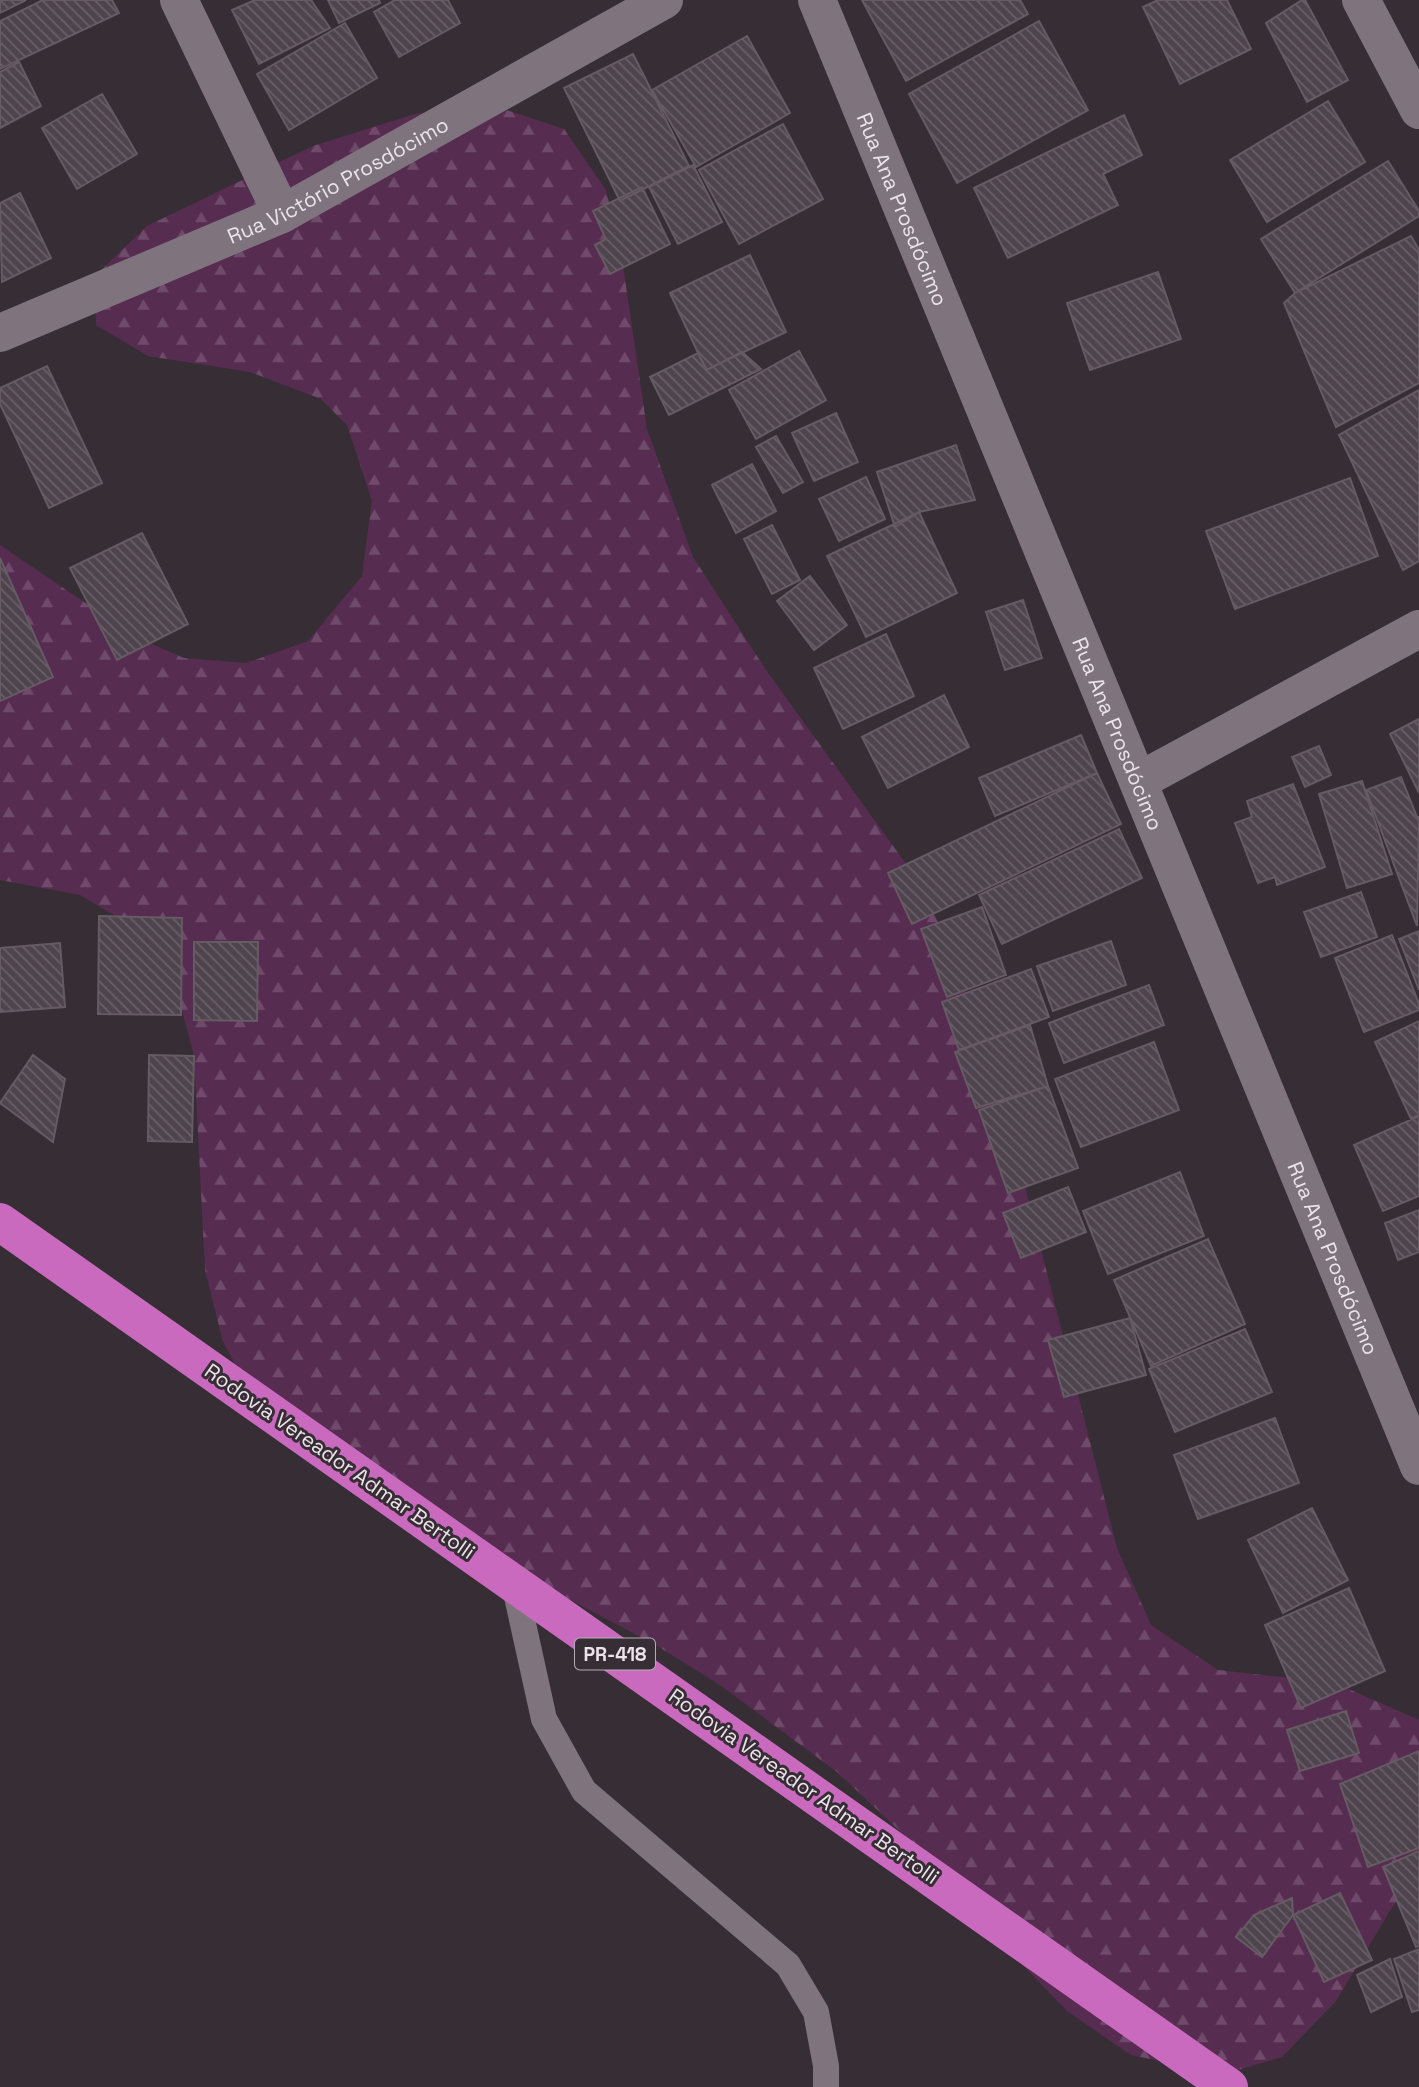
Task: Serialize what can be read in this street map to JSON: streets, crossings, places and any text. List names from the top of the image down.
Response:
{
  "streets": {
    "highway": ["Rodovia Vereador Admar Bertolli", "PR-418"],
    "street": ["Rua Victório Prosdócimo", "Rua Ana Prosdócimo"]
  }
}
